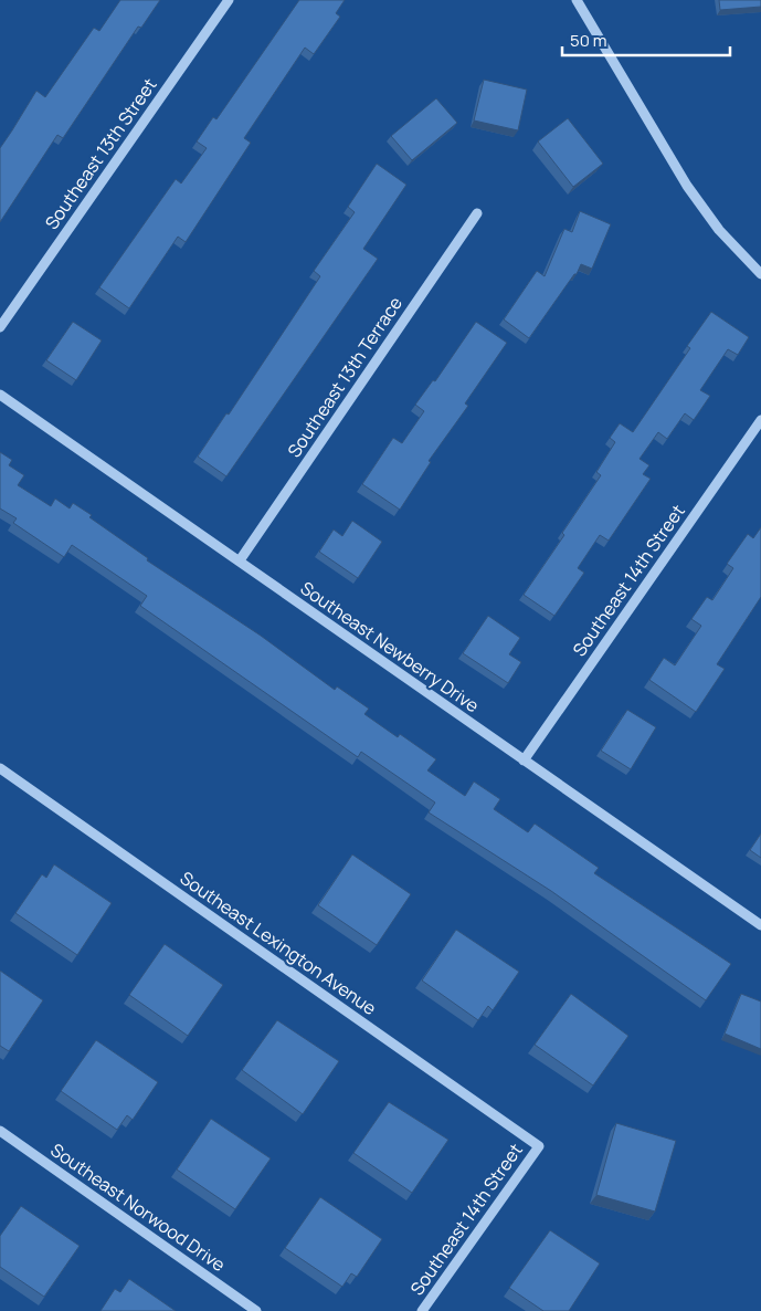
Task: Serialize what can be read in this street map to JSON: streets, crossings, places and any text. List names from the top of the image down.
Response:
{
  "streets": {
    "street": [
      "Southeast 13th Street",
      "Southeast 13th Terrace",
      "Southeast 14th Street",
      "Southeast Newberry Drive",
      "Southeast Lexington Avenue",
      "Southeast Norwood Drive"
    ]
  },
  "crossings": [
    ["Southeast 13th Terrace", "Southeast Newberry Drive"],
    ["Southeast 14th Street", "Southeast Newberry Drive"],
    ["Southeast 14th Street", "Southeast Lexington Avenue"]
  ],
  "scale_bar": "50 m"
}
